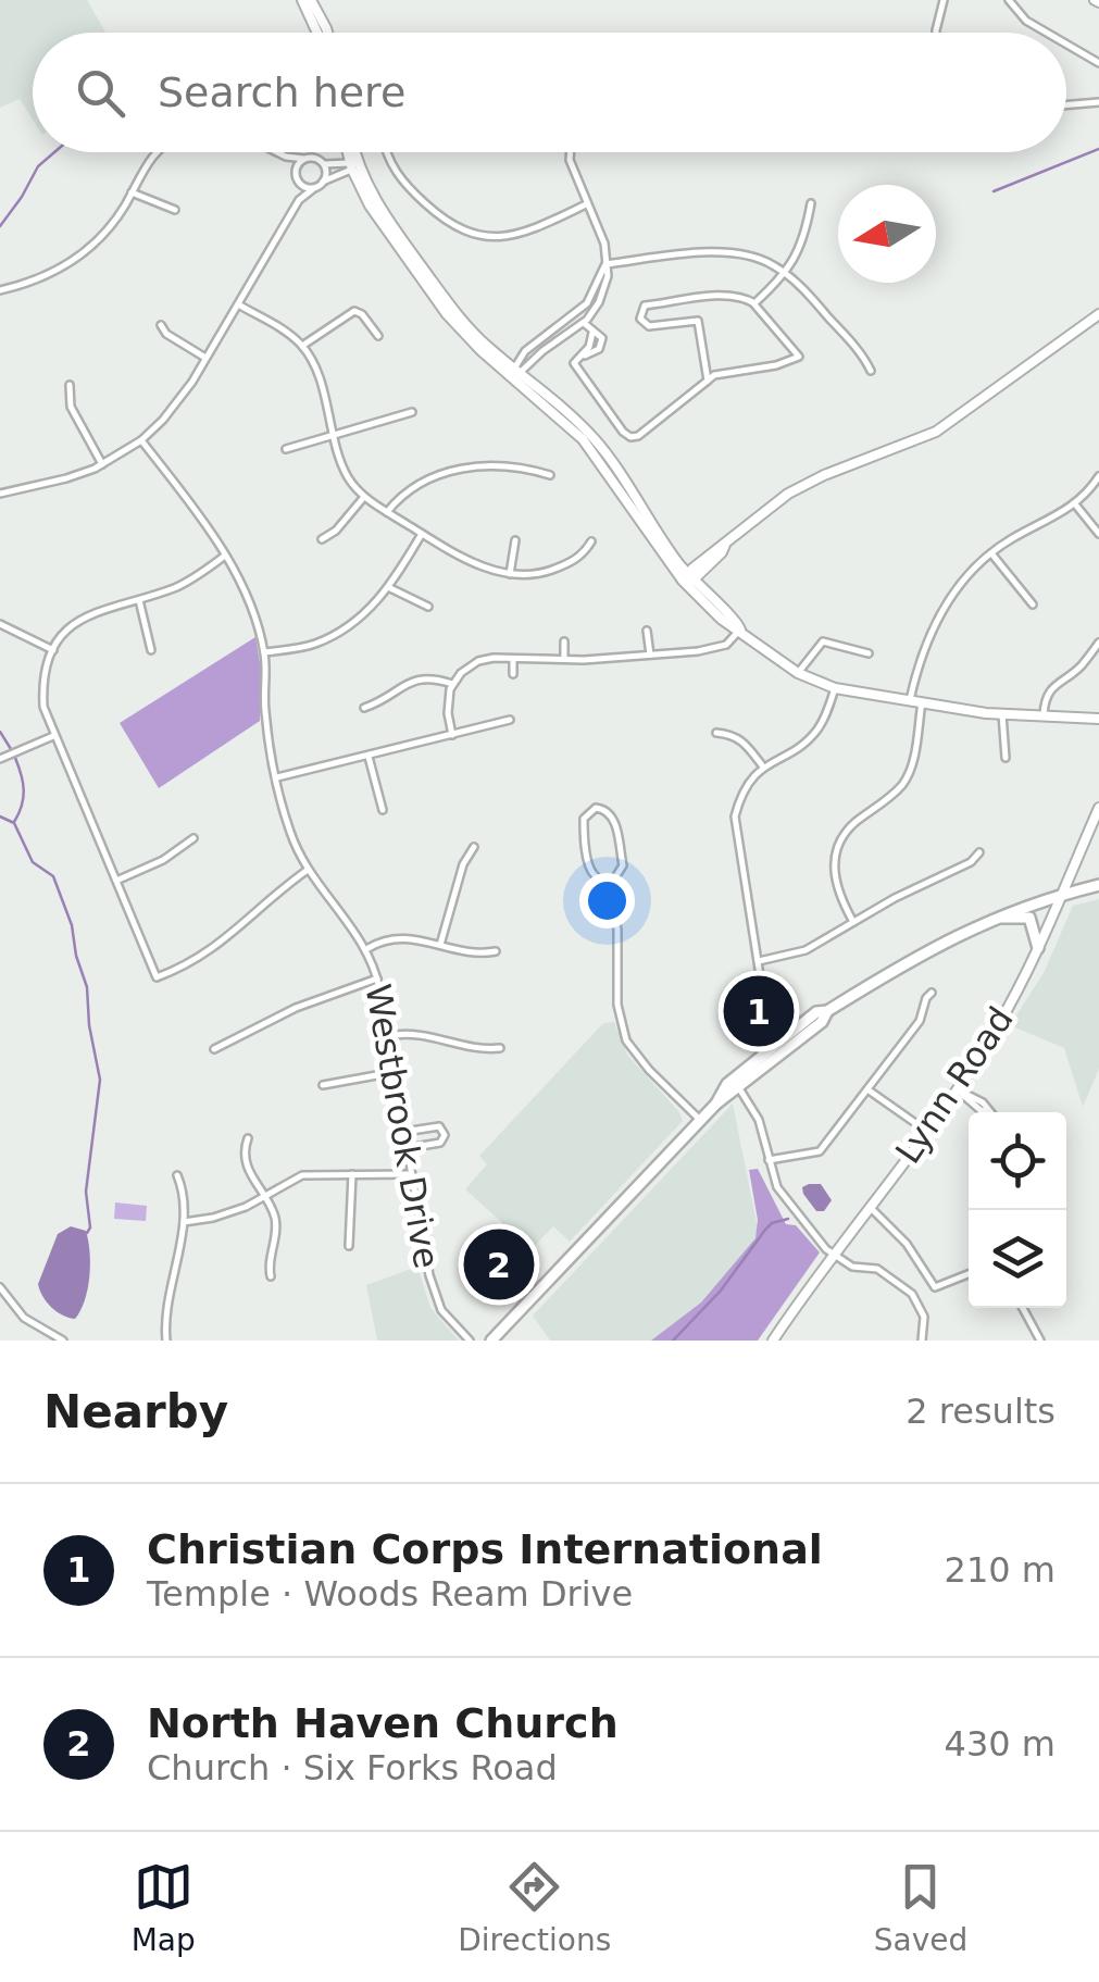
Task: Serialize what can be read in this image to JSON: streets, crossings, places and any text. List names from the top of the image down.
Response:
{
  "streets": {
    "street": ["Lynn Road", "Westbrook Drive"]
  },
  "north": "left",
  "page": {
    "search": "Search here",
    "pins": ["1", "2"],
    "heading": ["Nearby", "2 results"],
    "list": [
      {
        "mark": "1",
        "name": "Christian Corps International",
        "note": "Temple · Woods Ream Drive",
        "value": "210 m"
      },
      {
        "mark": "2",
        "name": "North Haven Church",
        "note": "Church · Six Forks Road",
        "value": "430 m"
      }
    ],
    "nav": ["Map", "Directions", "Saved"]
  }
}
